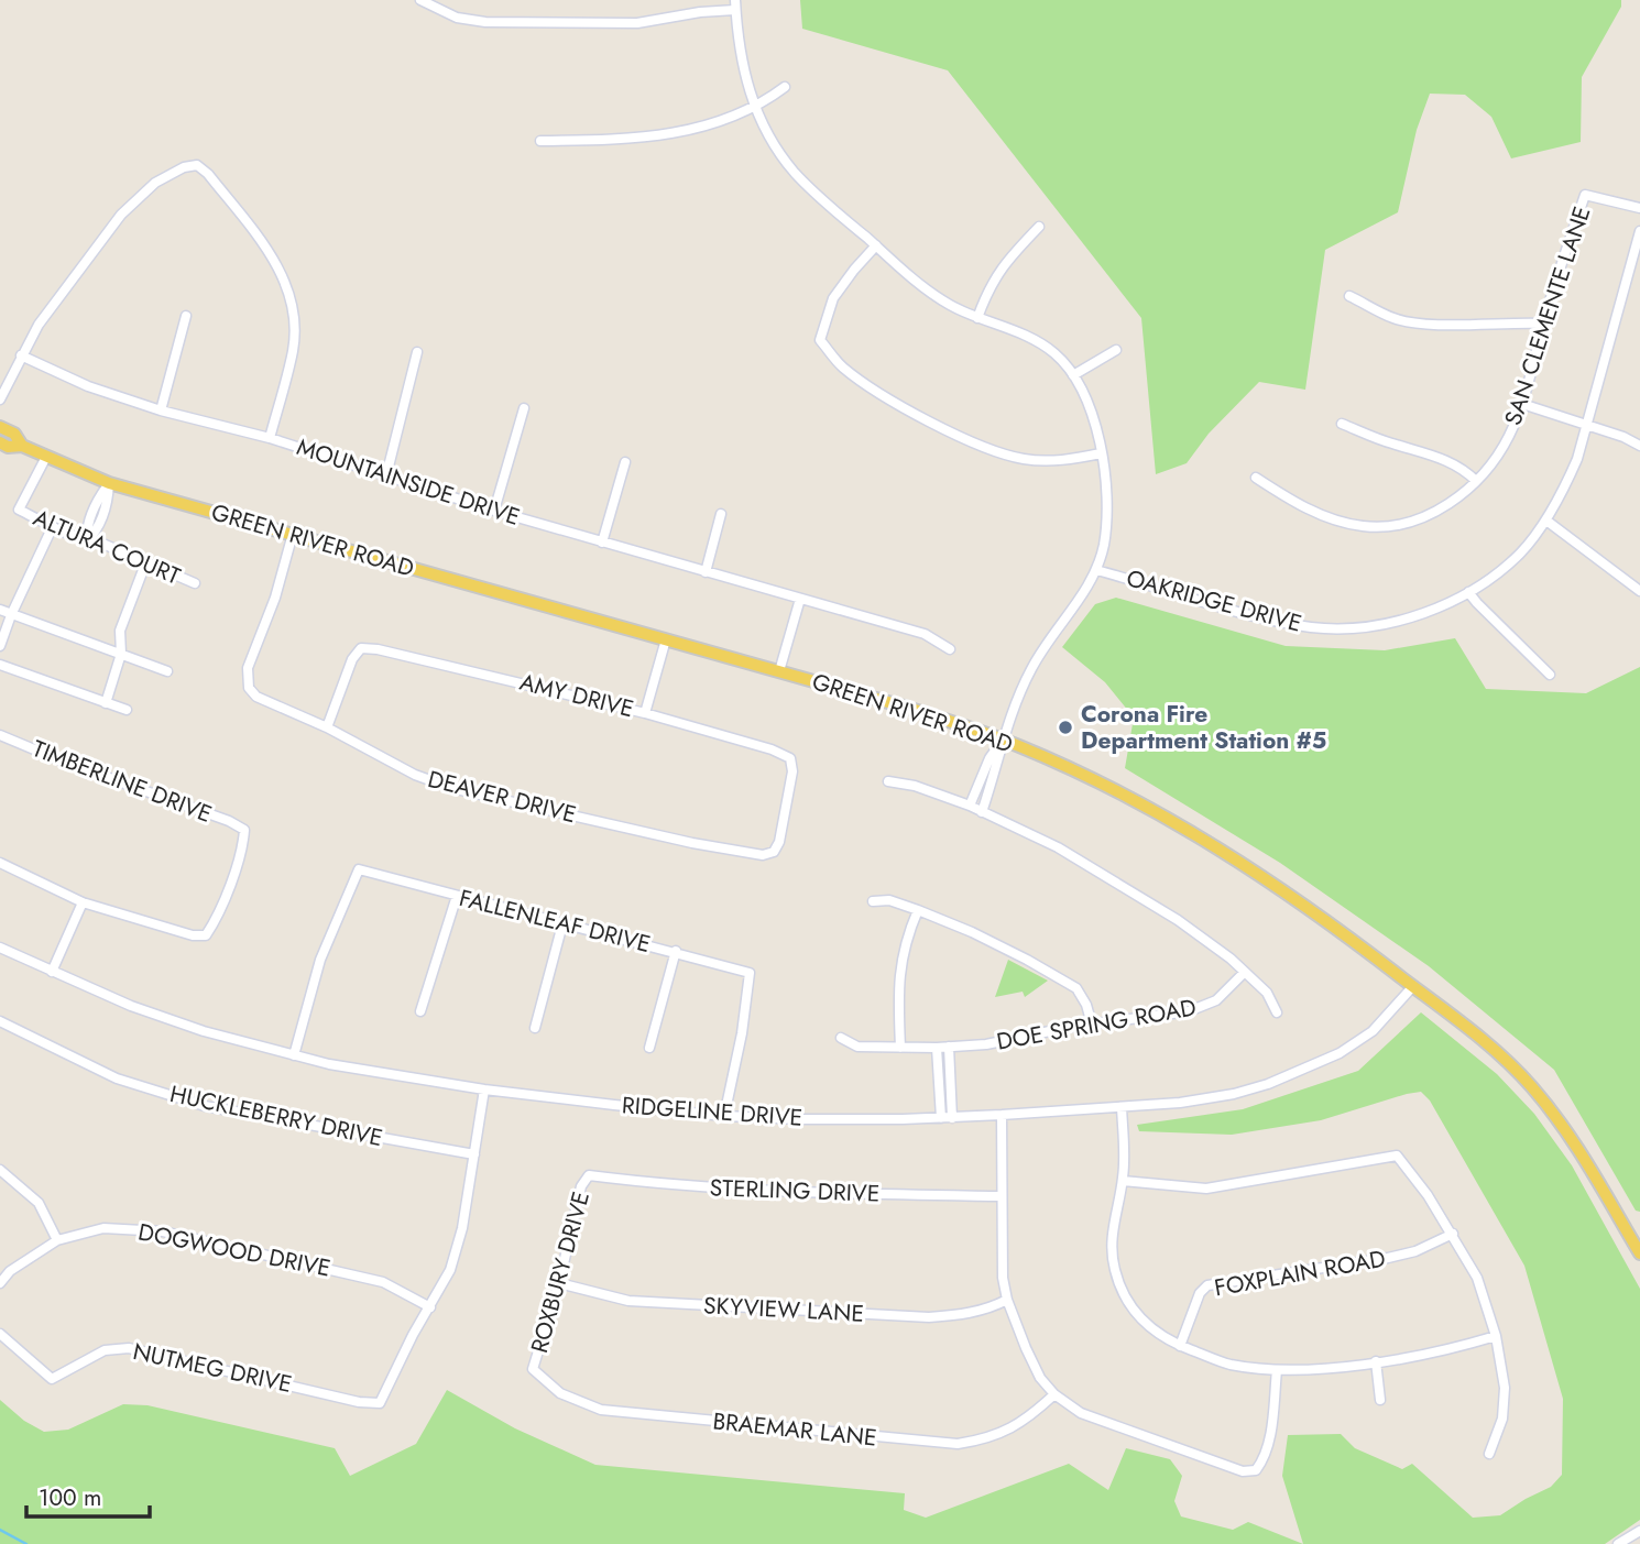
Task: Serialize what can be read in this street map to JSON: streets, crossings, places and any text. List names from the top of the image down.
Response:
{
  "streets": {
    "main road": ["GREEN RIVER ROAD"],
    "street": [
      "SAN CLEMENTE LANE",
      "MOUNTAINSIDE DRIVE",
      "ALTURA COURT",
      "OAKRIDGE DRIVE",
      "AMY DRIVE",
      "TIMBERLINE DRIVE",
      "DEAVER DRIVE",
      "FALLENLEAF DRIVE",
      "DOE SPRING ROAD",
      "RIDGELINE DRIVE",
      "HUCKLEBERRY DRIVE",
      "STERLING DRIVE",
      "DOGWOOD DRIVE",
      "ROXBURY DRIVE",
      "FOXPLAIN ROAD",
      "SKYVIEW LANE",
      "NUTMEG DRIVE",
      "BRAEMAR LANE"
    ]
  },
  "crossings": [
    ["GREEN RIVER ROAD", "ALTURA COURT"],
    ["GREEN RIVER ROAD", "DEAVER DRIVE"],
    ["GREEN RIVER ROAD", "RIDGELINE DRIVE"],
    ["AMY DRIVE", "DEAVER DRIVE"],
    ["FALLENLEAF DRIVE", "RIDGELINE DRIVE"],
    ["STERLING DRIVE", "ROXBURY DRIVE"],
    ["DOGWOOD DRIVE", "NUTMEG DRIVE"],
    ["ROXBURY DRIVE", "SKYVIEW LANE"],
    ["ROXBURY DRIVE", "BRAEMAR LANE"]
  ],
  "places": ["Corona Fire Department Station #5"],
  "scale_bar": "100 m"
}
